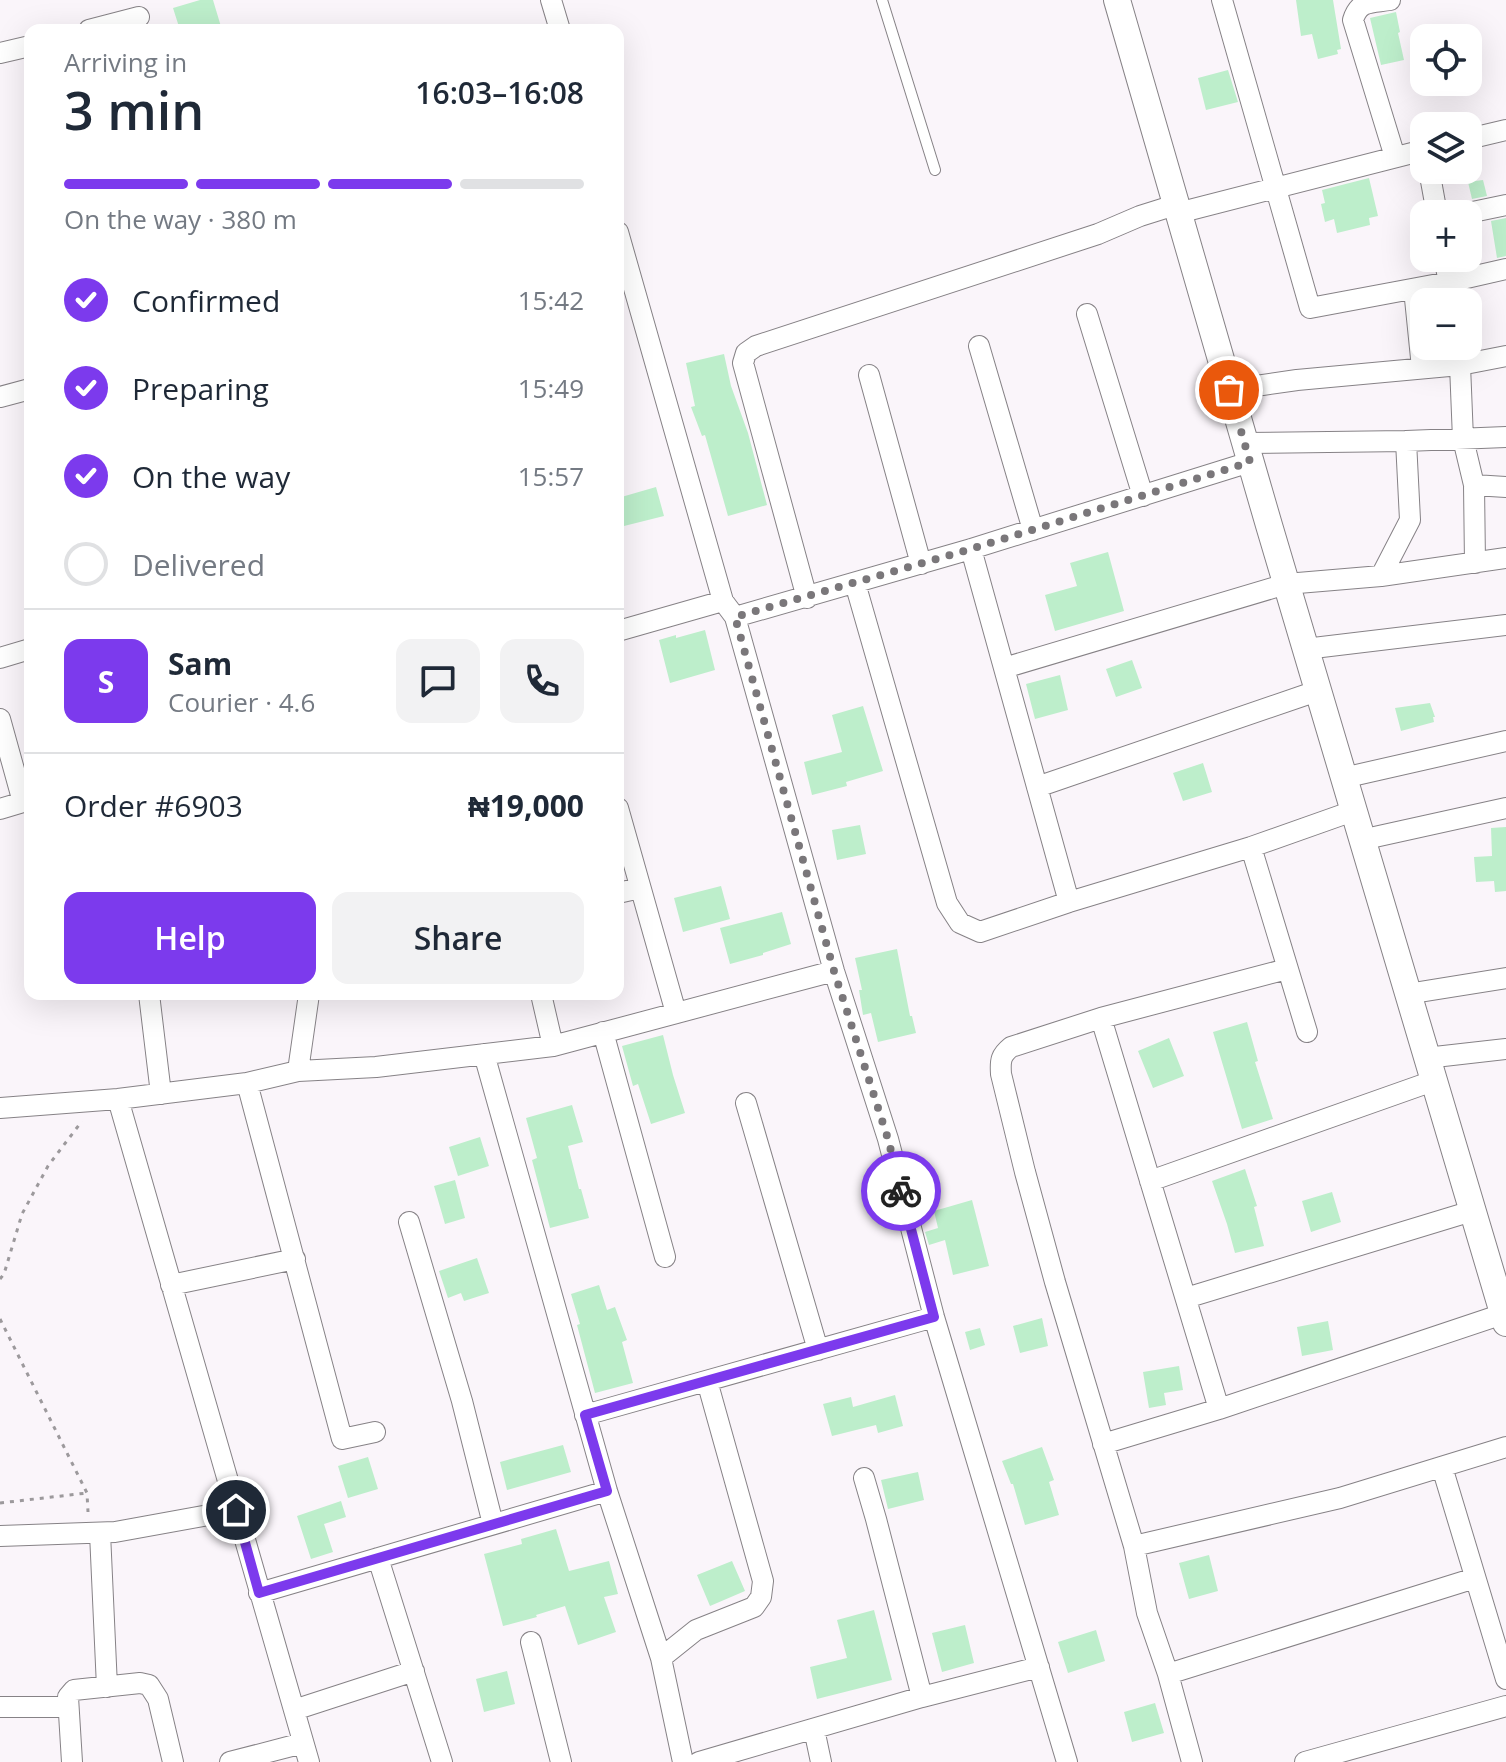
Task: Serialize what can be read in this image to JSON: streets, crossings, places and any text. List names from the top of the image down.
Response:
{
  "page": {
    "map_buttons": ["+", "−"],
    "heading": ["3 min", "Arriving in", "16:03–16:08"],
    "panel": [
      "Sam",
      "Courier · 4.6",
      "Order #6903",
      "₦19,000"
    ],
    "bar": "On the way · 380 m",
    "list": [
      ["Confirmed", "15:42"],
      ["Preparing", "15:49"],
      ["On the way", "15:57"],
      "Delivered"
    ],
    "round": "S",
    "buttons": ["Help", "Share"]
  }
}
